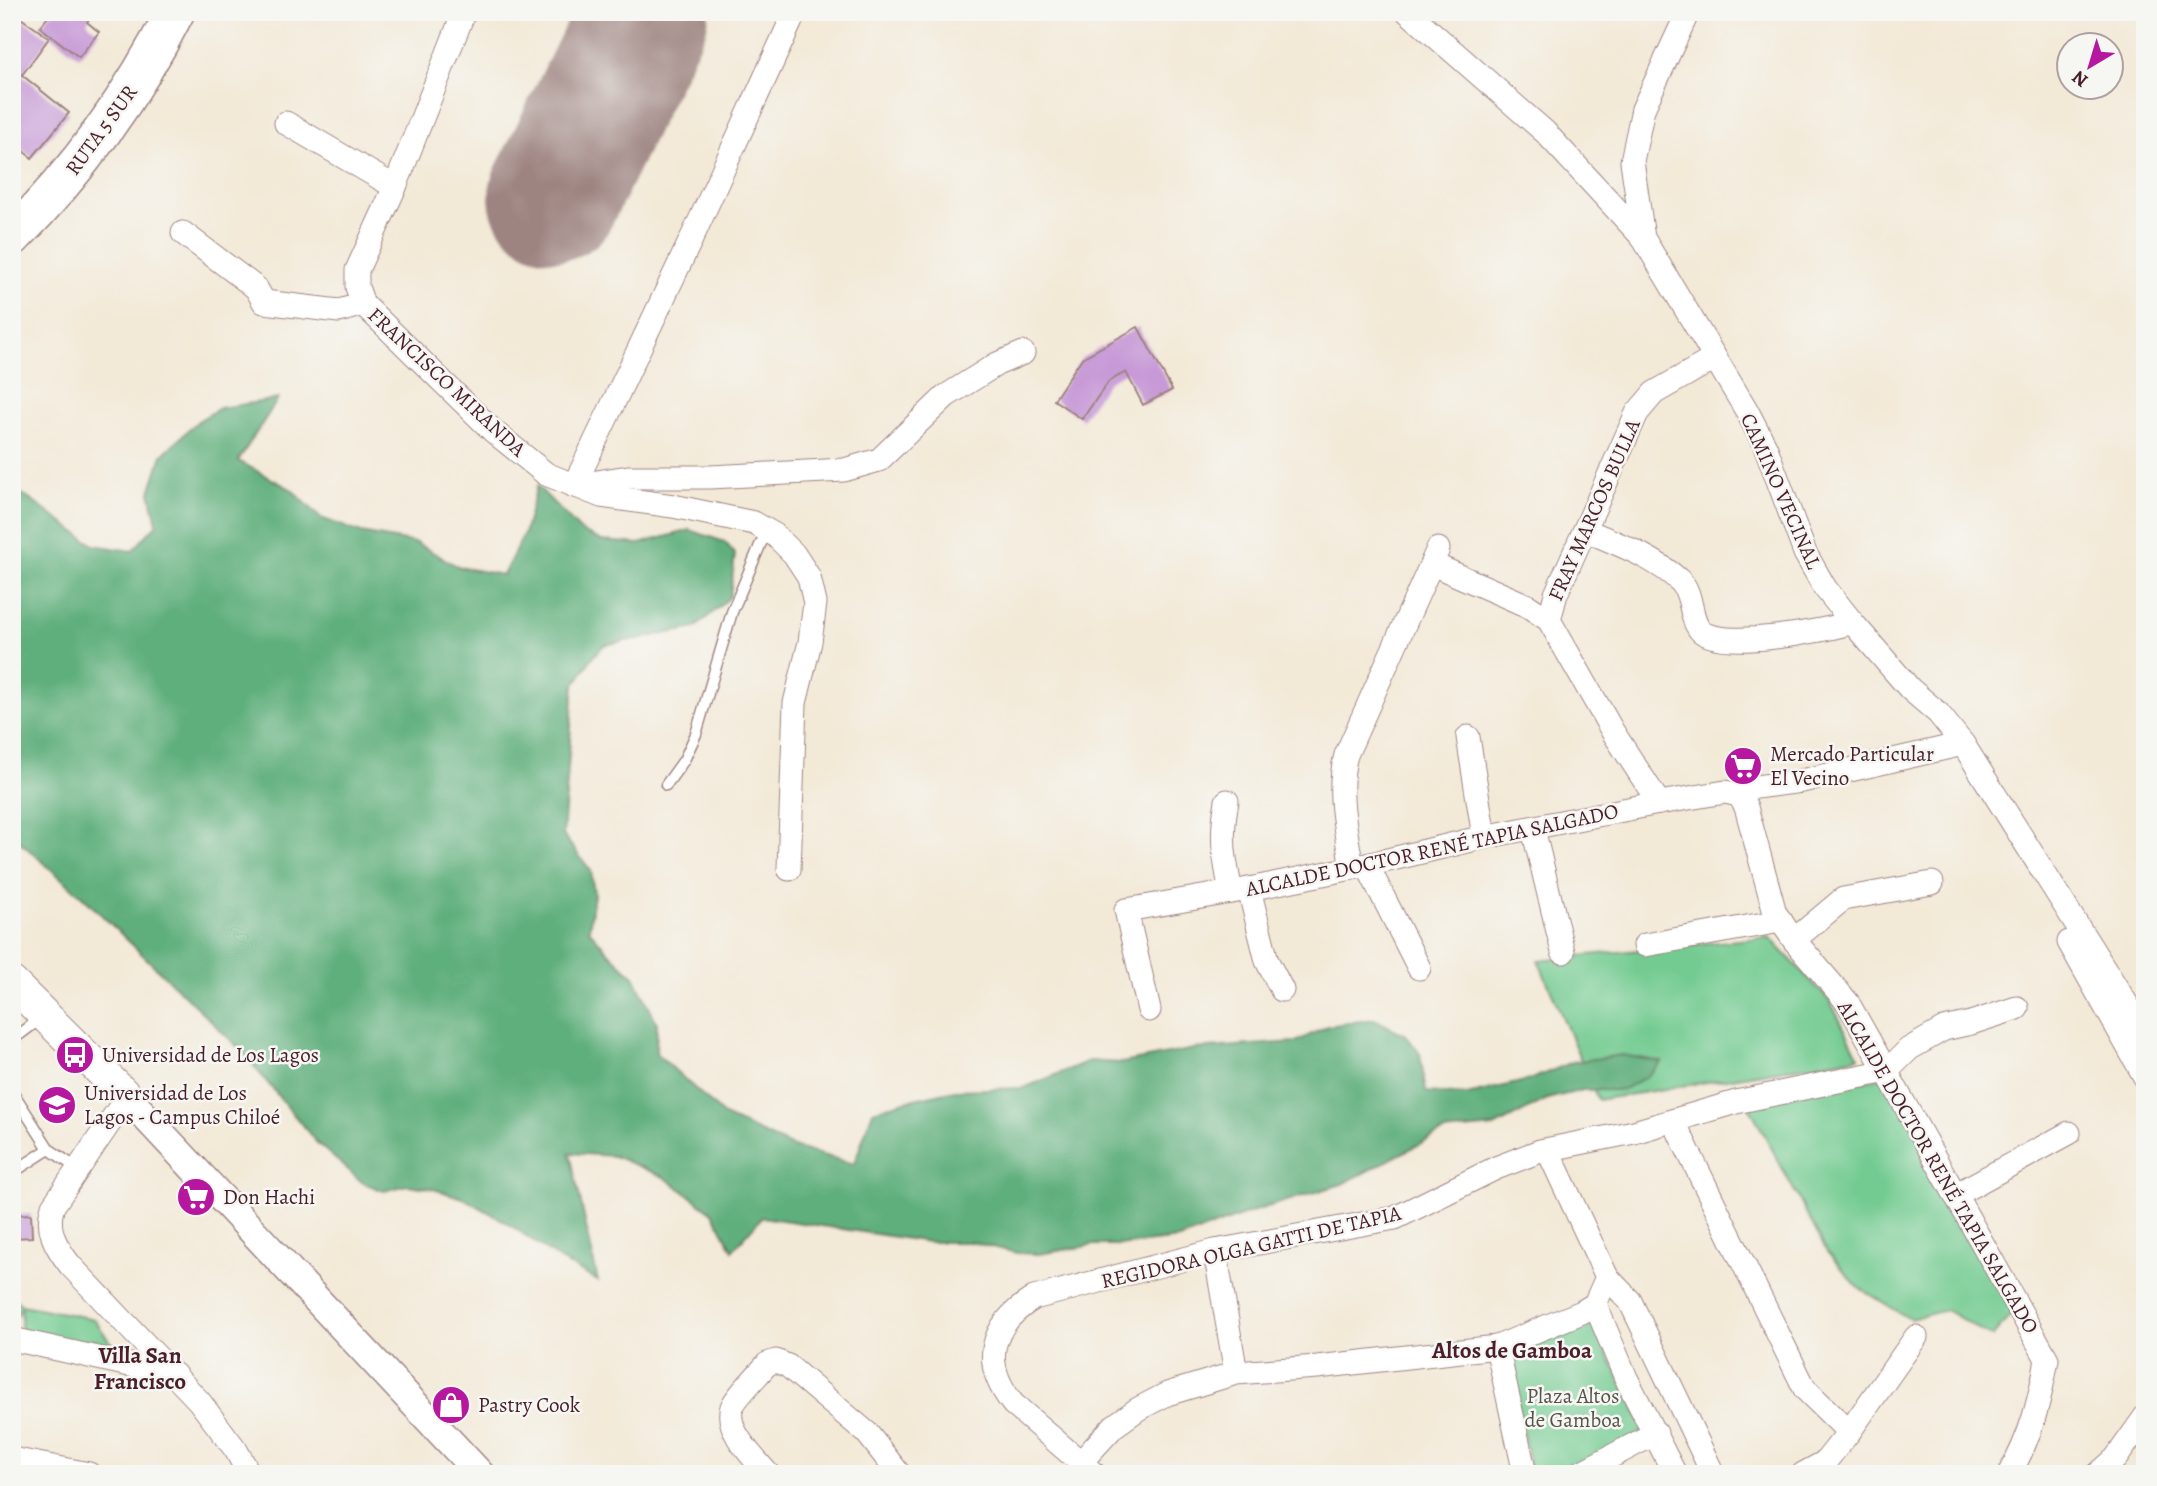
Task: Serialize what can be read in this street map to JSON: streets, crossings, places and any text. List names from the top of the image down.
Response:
{
  "streets": {
    "highway": ["RUTA 5 SUR"],
    "street": [
      "FRANCISCO MIRANDA",
      "CAMINO VECINAL",
      "FRAY MARCOS BULLA",
      "ALCALDE DOCTOR RENÉ TAPIA SALGADO",
      "REGIDORA OLGA GATTI DE TAPIA"
    ]
  },
  "crossings": [
    ["CAMINO VECINAL", "FRAY MARCOS BULLA"],
    ["CAMINO VECINAL", "ALCALDE DOCTOR RENÉ TAPIA SALGADO"],
    ["ALCALDE DOCTOR RENÉ TAPIA SALGADO", "REGIDORA OLGA GATTI DE TAPIA"]
  ],
  "districts": ["Altos de Gamboa", "Villa San Francisco"],
  "parks": ["Plaza Altos de Gamboa"],
  "places": {
    "supermarket": ["Mercado Particular El Vecino", "Don Hachi"],
    "bus stop": ["Universidad de Los Lagos"],
    "school or university": ["Universidad de Los Lagos - Campus Chiloé"],
    "shop": ["Pastry Cook"]
  },
  "north": "bottom left"
}
